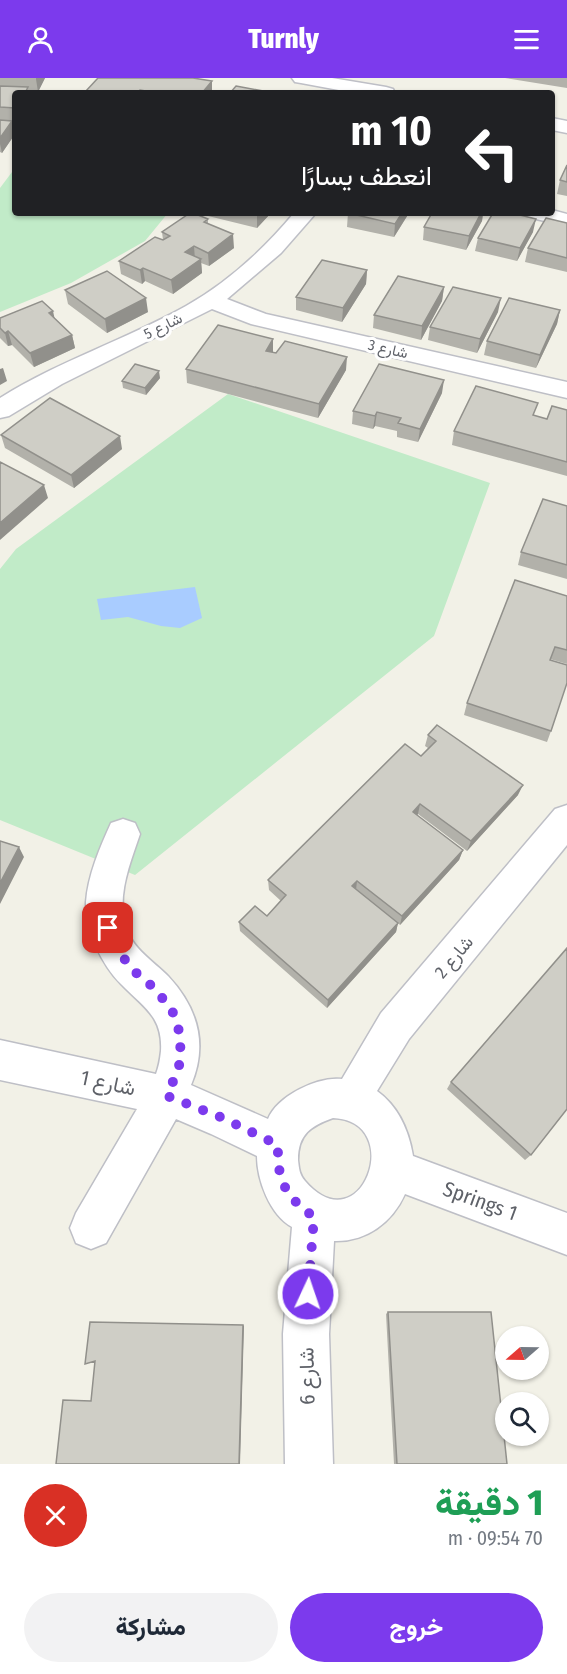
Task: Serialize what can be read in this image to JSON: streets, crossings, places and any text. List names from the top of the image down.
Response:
{
  "streets": {
    "street": [
      "شارع 5",
      "شارع 3",
      "شارع 2",
      "شارع 1",
      "Springs 1",
      "شارع 6"
    ]
  },
  "crossings": [
    ["شارع 5", "شارع 3"],
    ["شارع 2", "شارع 1"],
    ["شارع 2", "Springs 1"],
    ["شارع 2", "شارع 6"],
    ["شارع 1", "Springs 1"],
    ["شارع 1", "شارع 6"],
    ["Springs 1", "شارع 6"]
  ],
  "north": "left",
  "page": {
    "header": "Turnly",
    "turn": ["10 m", "انعطف يسارًا"],
    "heading": ["1 دقيقة", "70 m · 09:54"],
    "buttons": ["خروج", "مشاركة"]
  }
}
